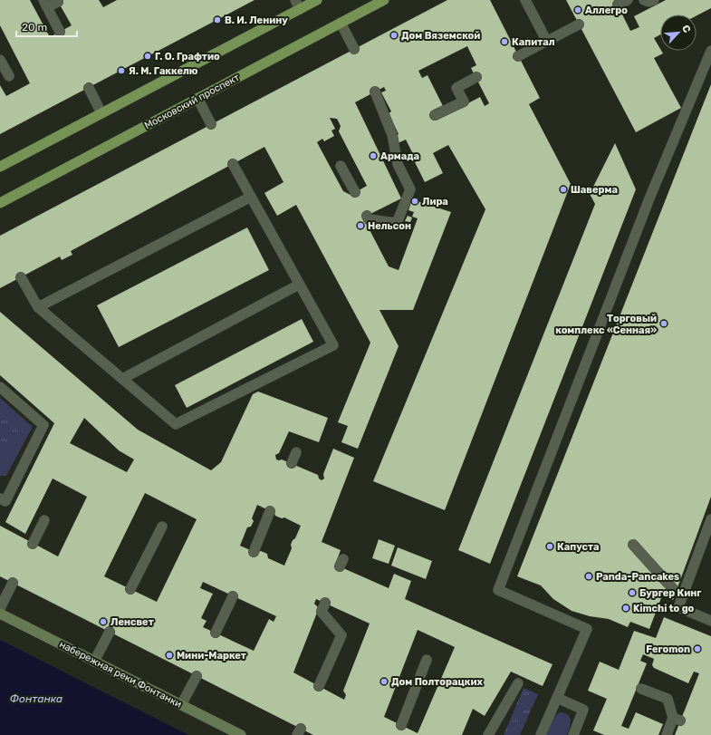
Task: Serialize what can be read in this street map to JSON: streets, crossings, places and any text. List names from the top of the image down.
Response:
{
  "streets": {
    "main road": ["Московский проспект", "набережная реки Фонтанки"]
  },
  "water": ["Фонтанка"],
  "places": [
    "Аллегро",
    "В. И. Ленину",
    "Дом Вяземской",
    "Капитал",
    "Г. О. Графтио",
    "Я. М. Гаккелю",
    "Армада",
    "Шаверма",
    "Лира",
    "Нельсон",
    "Торговый комплекс «Сенная»",
    "Капуста",
    "Panda-Pancakes",
    "Бургер Кинг",
    "Kimchi to go",
    "Ленсвет",
    "Feromon",
    "Мини-Маркет",
    "Дом Полторацких"
  ],
  "scale_bar": "20 m",
  "north": "top right"
}
